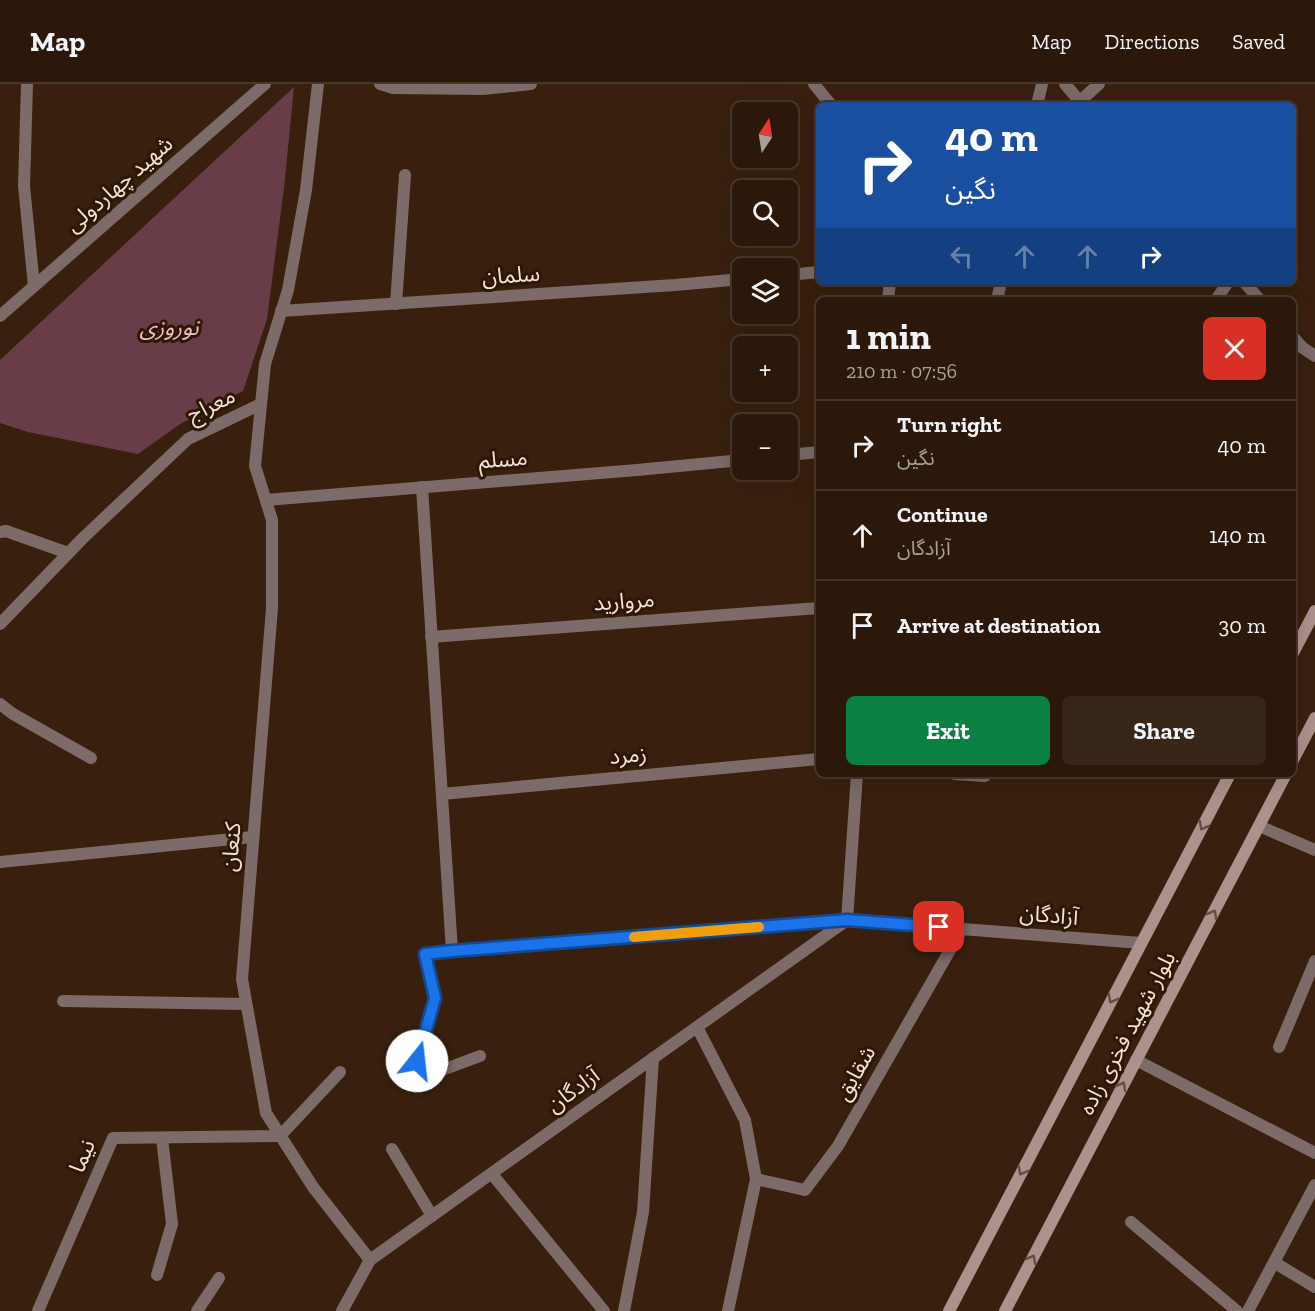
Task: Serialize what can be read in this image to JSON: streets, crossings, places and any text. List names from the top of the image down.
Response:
{
  "streets": {
    "main road": ["بلوار شهید فخری زاده"],
    "street": [
      "شهید چهاردولی",
      "سلمان",
      "معراج",
      "مسلم",
      "مروارید",
      "زمرد",
      "کنعان",
      "آزادگان",
      "شقایق",
      "نیما"
    ]
  },
  "crossings": [
    ["سلمان", "معراج"],
    ["معراج", "کنعان"],
    ["مسلم", "کنعان"],
    ["کنعان", "آزادگان"],
    ["کنعان", "نیما"],
    ["آزادگان", "بلوار شهید فخری زاده"],
    ["آزادگان", "شقایق"]
  ],
  "parks": ["نوروزی"],
  "north": "top",
  "page": {
    "header": "Map",
    "nav": ["Map", "Directions", "Saved"],
    "map_buttons": ["+", "−"],
    "turn": ["40 m", "نگین"],
    "heading": ["1 min", "210 m · 07:56"],
    "list": [
      {
        "name": "Turn right",
        "note": "نگین",
        "value": "40 m"
      },
      {
        "name": "Continue",
        "note": "آزادگان",
        "value": "140 m"
      },
      {
        "name": "Arrive at destination",
        "value": "30 m"
      }
    ],
    "buttons": ["Exit", "Share"]
  }
}
